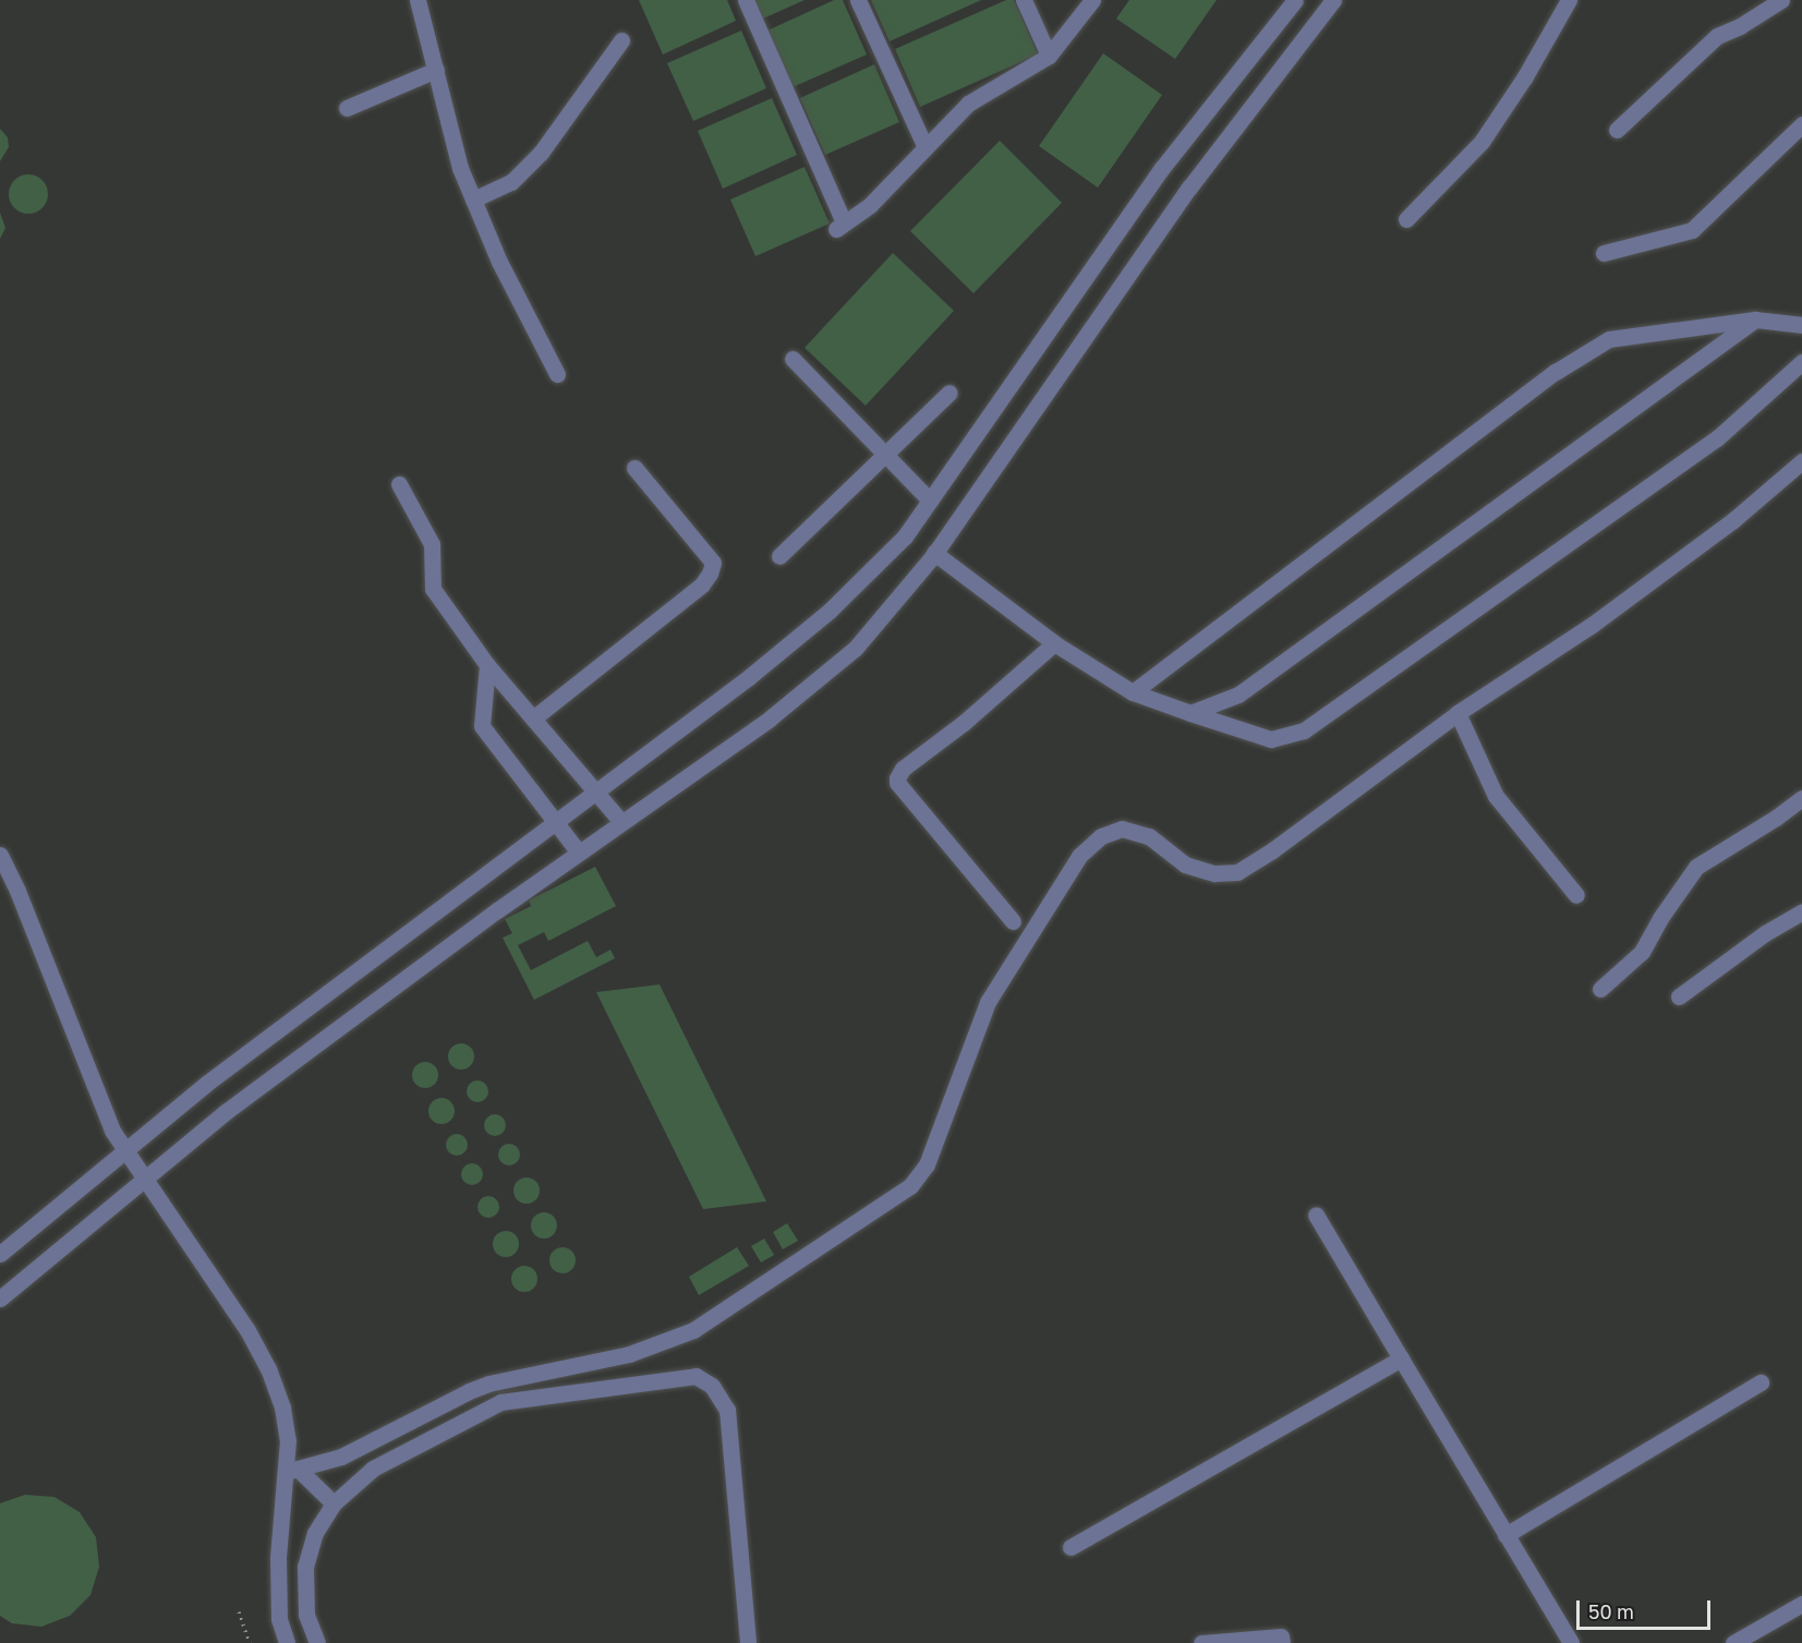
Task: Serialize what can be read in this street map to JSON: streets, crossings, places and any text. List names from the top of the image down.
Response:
{
  "scale_bar": "50 m"
}
